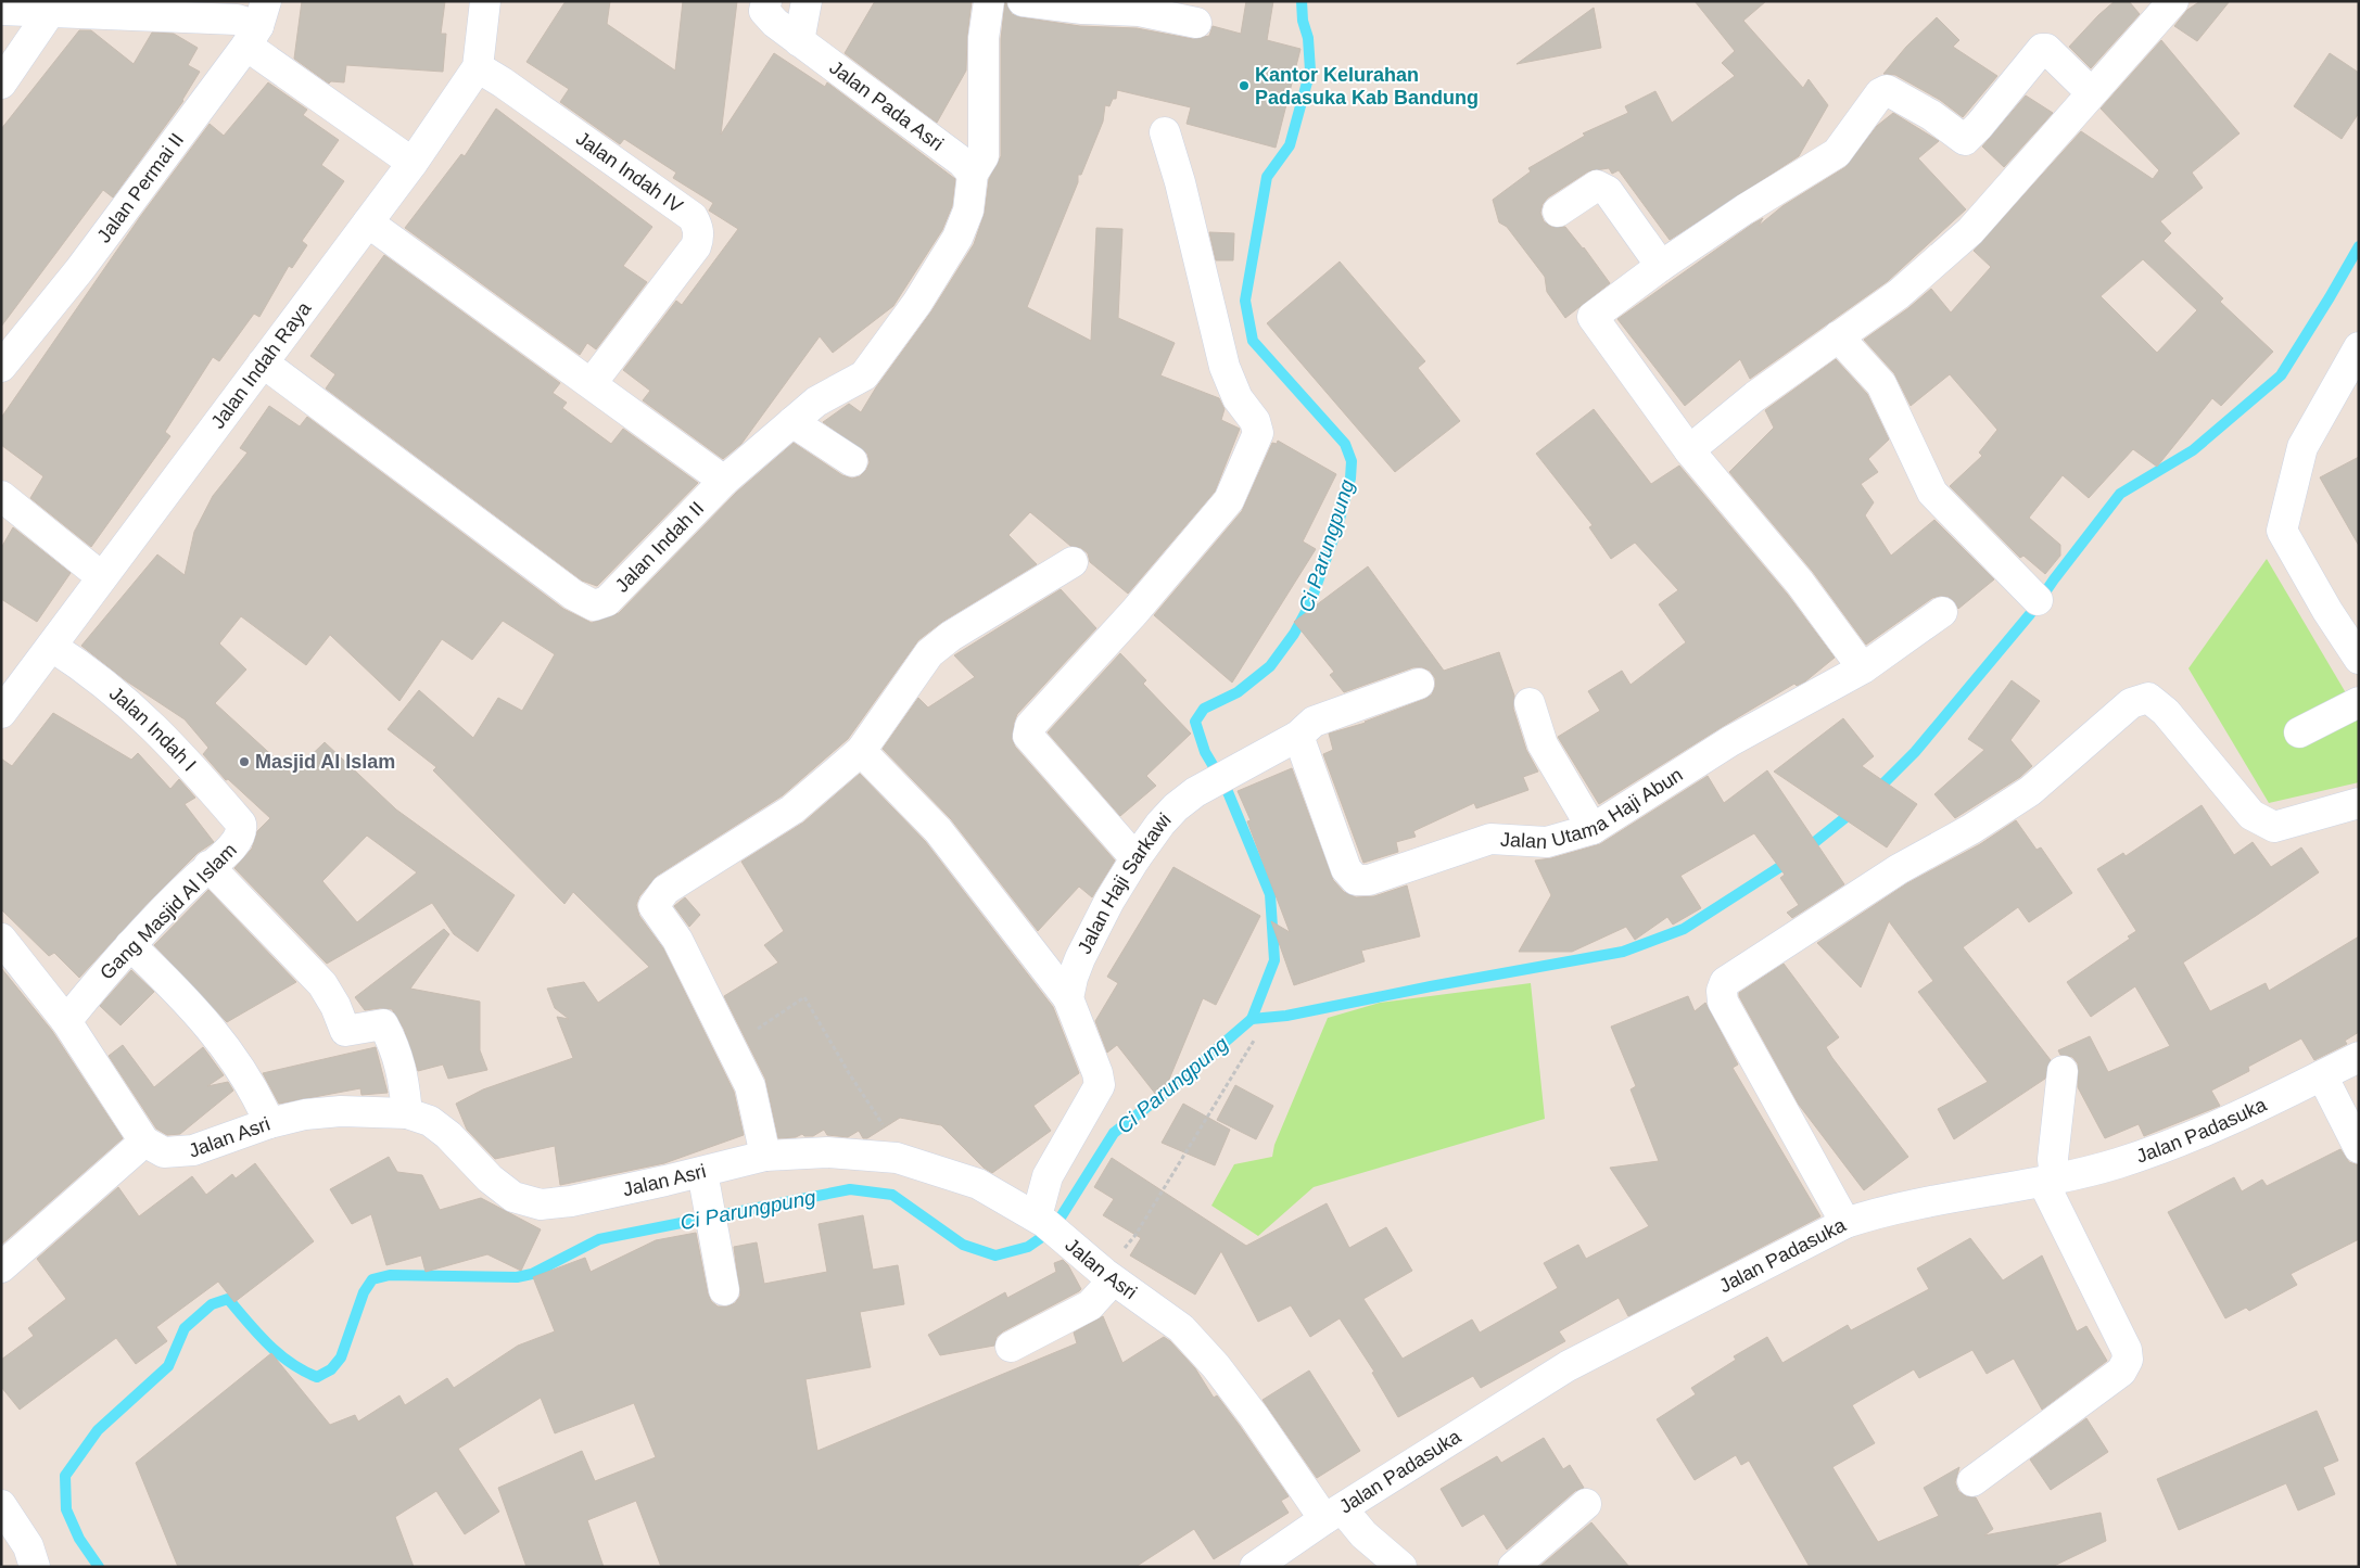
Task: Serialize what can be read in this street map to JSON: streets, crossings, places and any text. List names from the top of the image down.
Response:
{
  "streets": {
    "street": [
      "Jalan Pada Asri",
      "Jalan Indah IV",
      "Jalan Permai II",
      "Jalan Indah Raya",
      "Jalan Indah II",
      "Jalan Indah I",
      "Jalan Utama Haji Abun",
      "Jalan Haji Sarkawi",
      "Gang Masjid Al Islam",
      "Jalan Padasuka",
      "Jalan Asri"
    ]
  },
  "crossings": [
    ["Jalan Pada Asri", "Jalan Indah II"],
    ["Jalan Indah IV", "Jalan Indah Raya"],
    ["Jalan Indah Raya", "Jalan Indah II"],
    ["Jalan Indah Raya", "Jalan Indah I"],
    ["Jalan Indah I", "Gang Masjid Al Islam"],
    ["Jalan Utama Haji Abun", "Jalan Haji Sarkawi"],
    ["Jalan Padasuka", "Jalan Asri"]
  ],
  "water": ["Ci Parungpung"],
  "places": ["Kantor Kelurahan Padasuka Kab Bandung", "Masjid Al Islam"]
}
